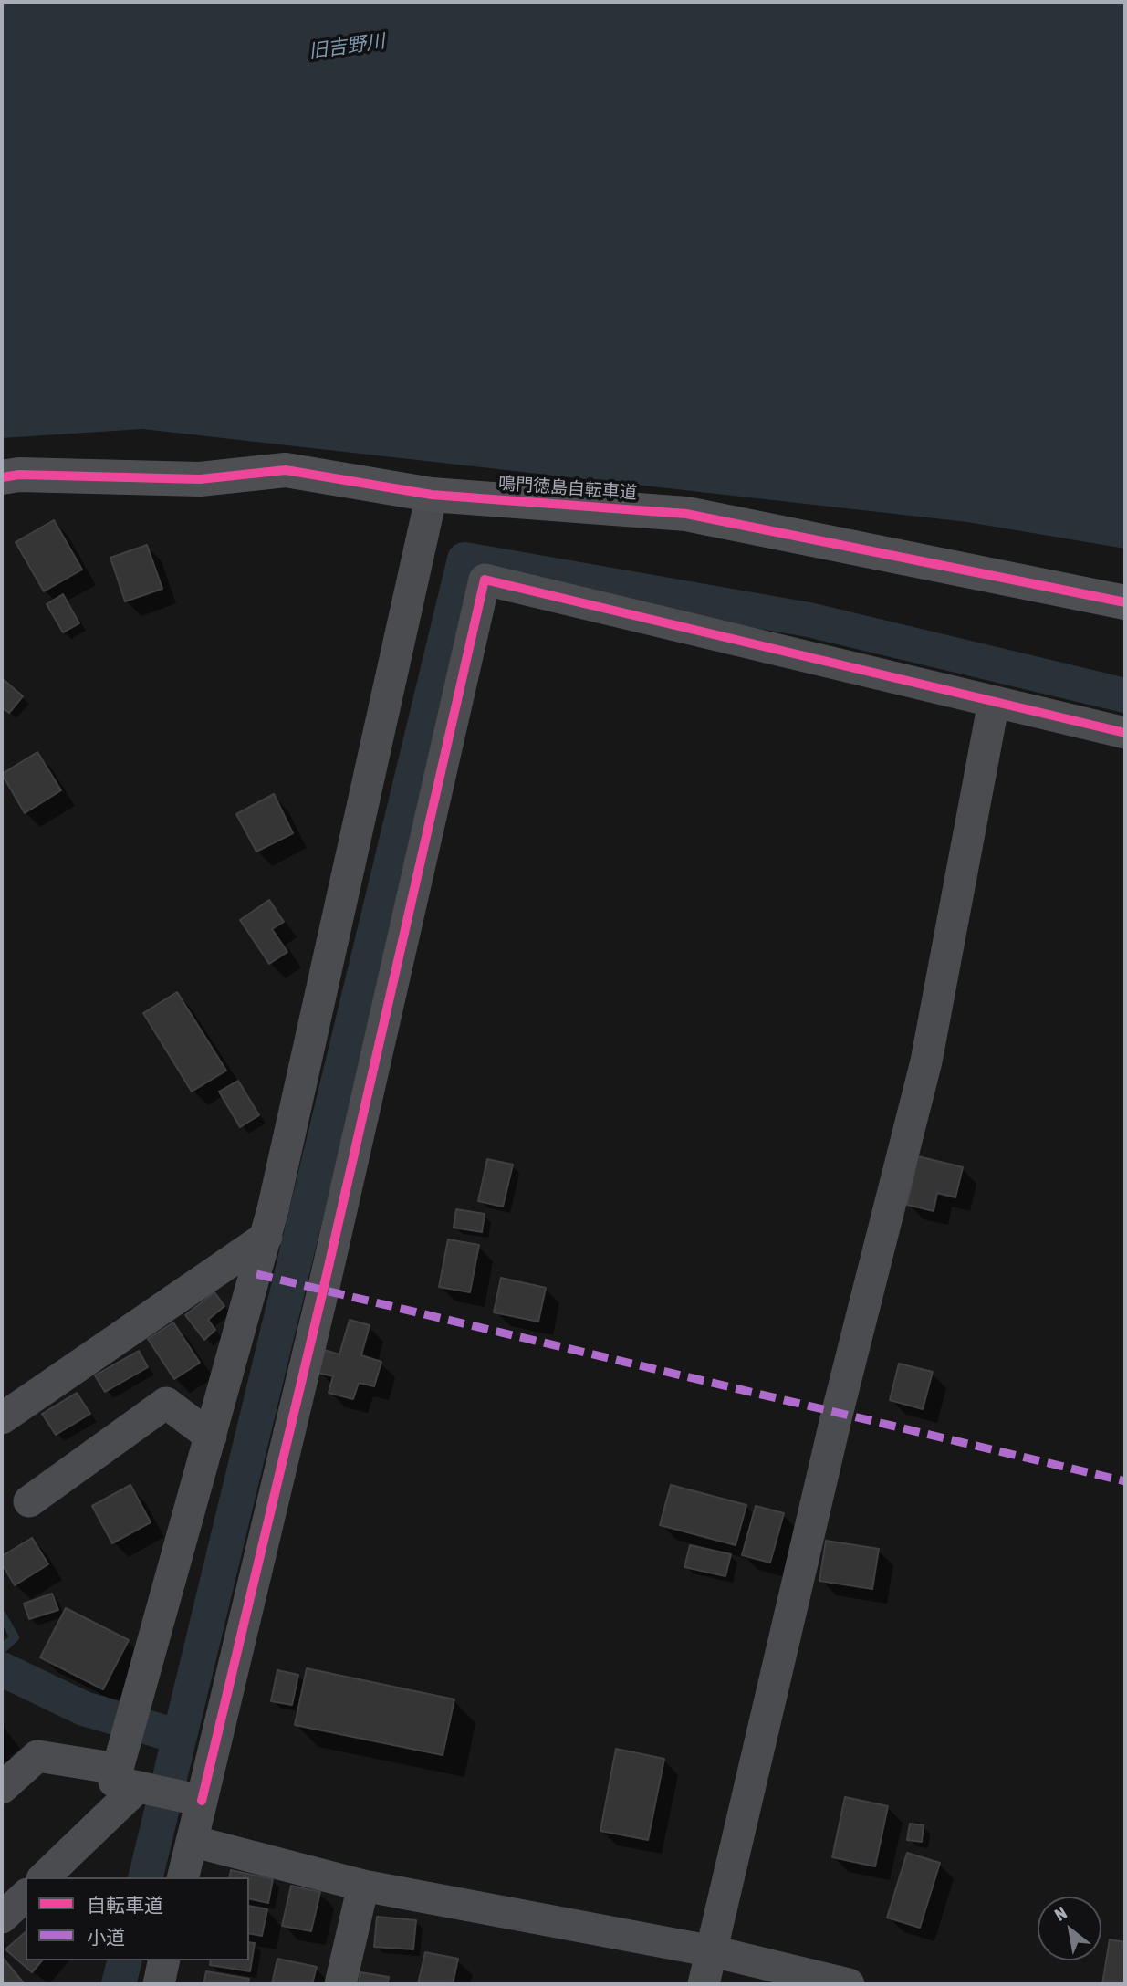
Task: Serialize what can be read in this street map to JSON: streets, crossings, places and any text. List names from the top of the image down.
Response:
{
  "streets": {
    "main road": ["鳴門徳島自転車道"]
  },
  "water": ["旧吉野川"],
  "legend": ["自転車道", "小道"],
  "north": "top left"
}
